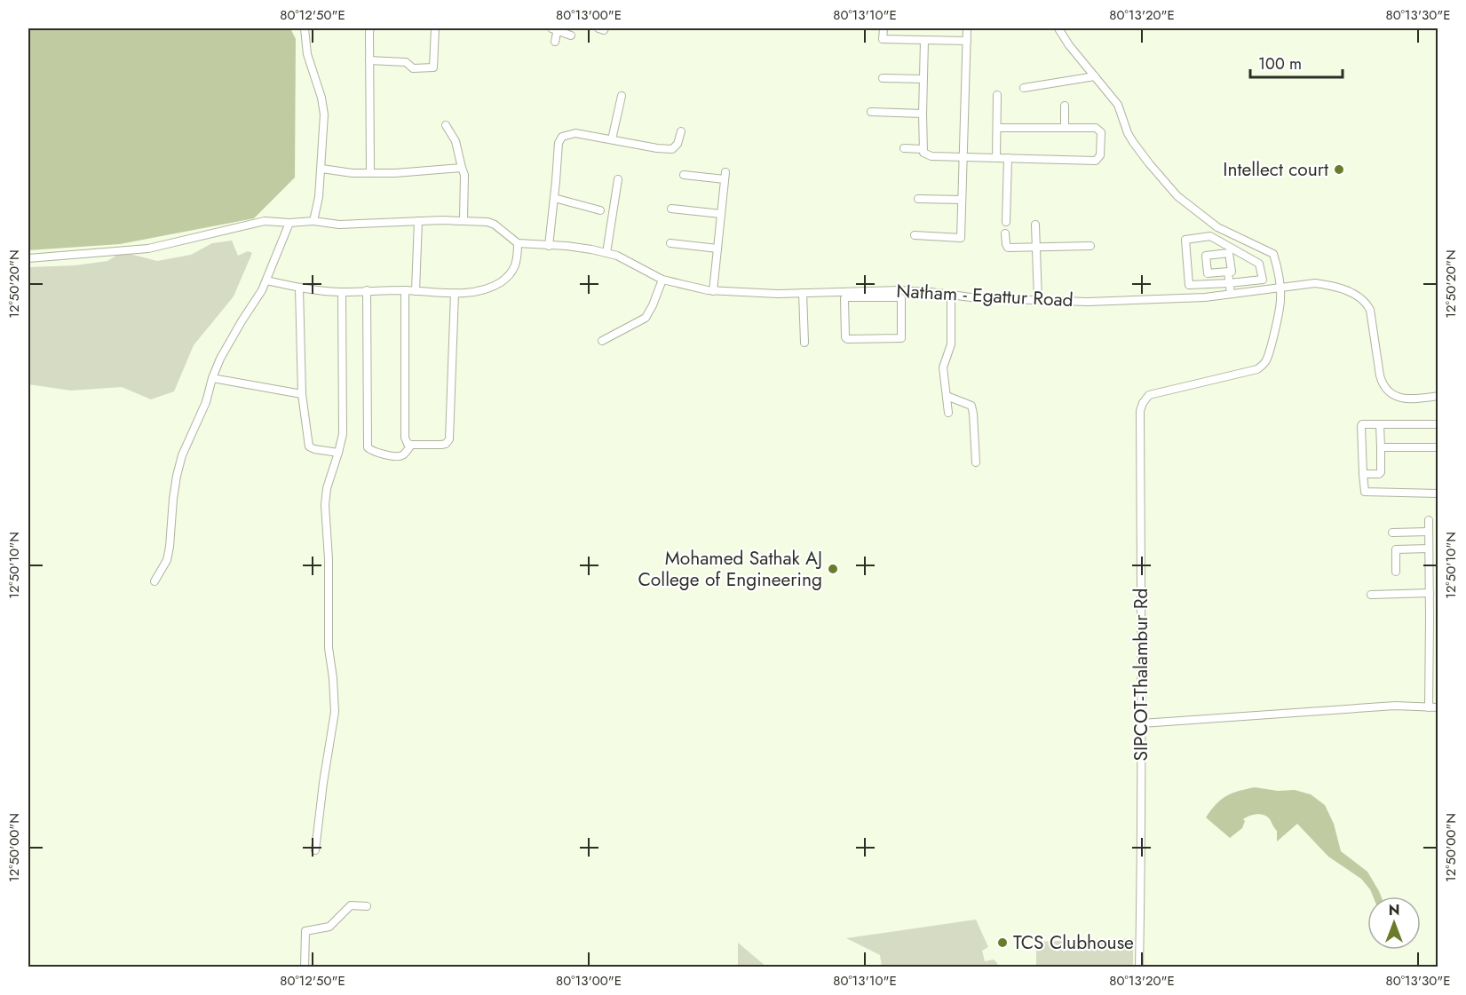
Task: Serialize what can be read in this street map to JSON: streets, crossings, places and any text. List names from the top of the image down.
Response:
{
  "streets": {
    "street": ["Natham - Egattur Road", "SIPCOT-Thalambur Rd"]
  },
  "crossings": [
    ["Natham - Egattur Road", "SIPCOT-Thalambur Rd"]
  ],
  "places": ["Intellect court", "Mohamed Sathak AJ College of Engineering", "TCS Clubhouse"],
  "scale_bar": "100 m",
  "north": "top",
  "coordinates": [
    "80°12'50\"E",
    "80°13'00\"E",
    "80°13'10\"E",
    "80°13'20\"E",
    "80°13'30\"E",
    "12°50'20\"N",
    "12°50'10\"N",
    "12°50'00\"N"
  ]
}
